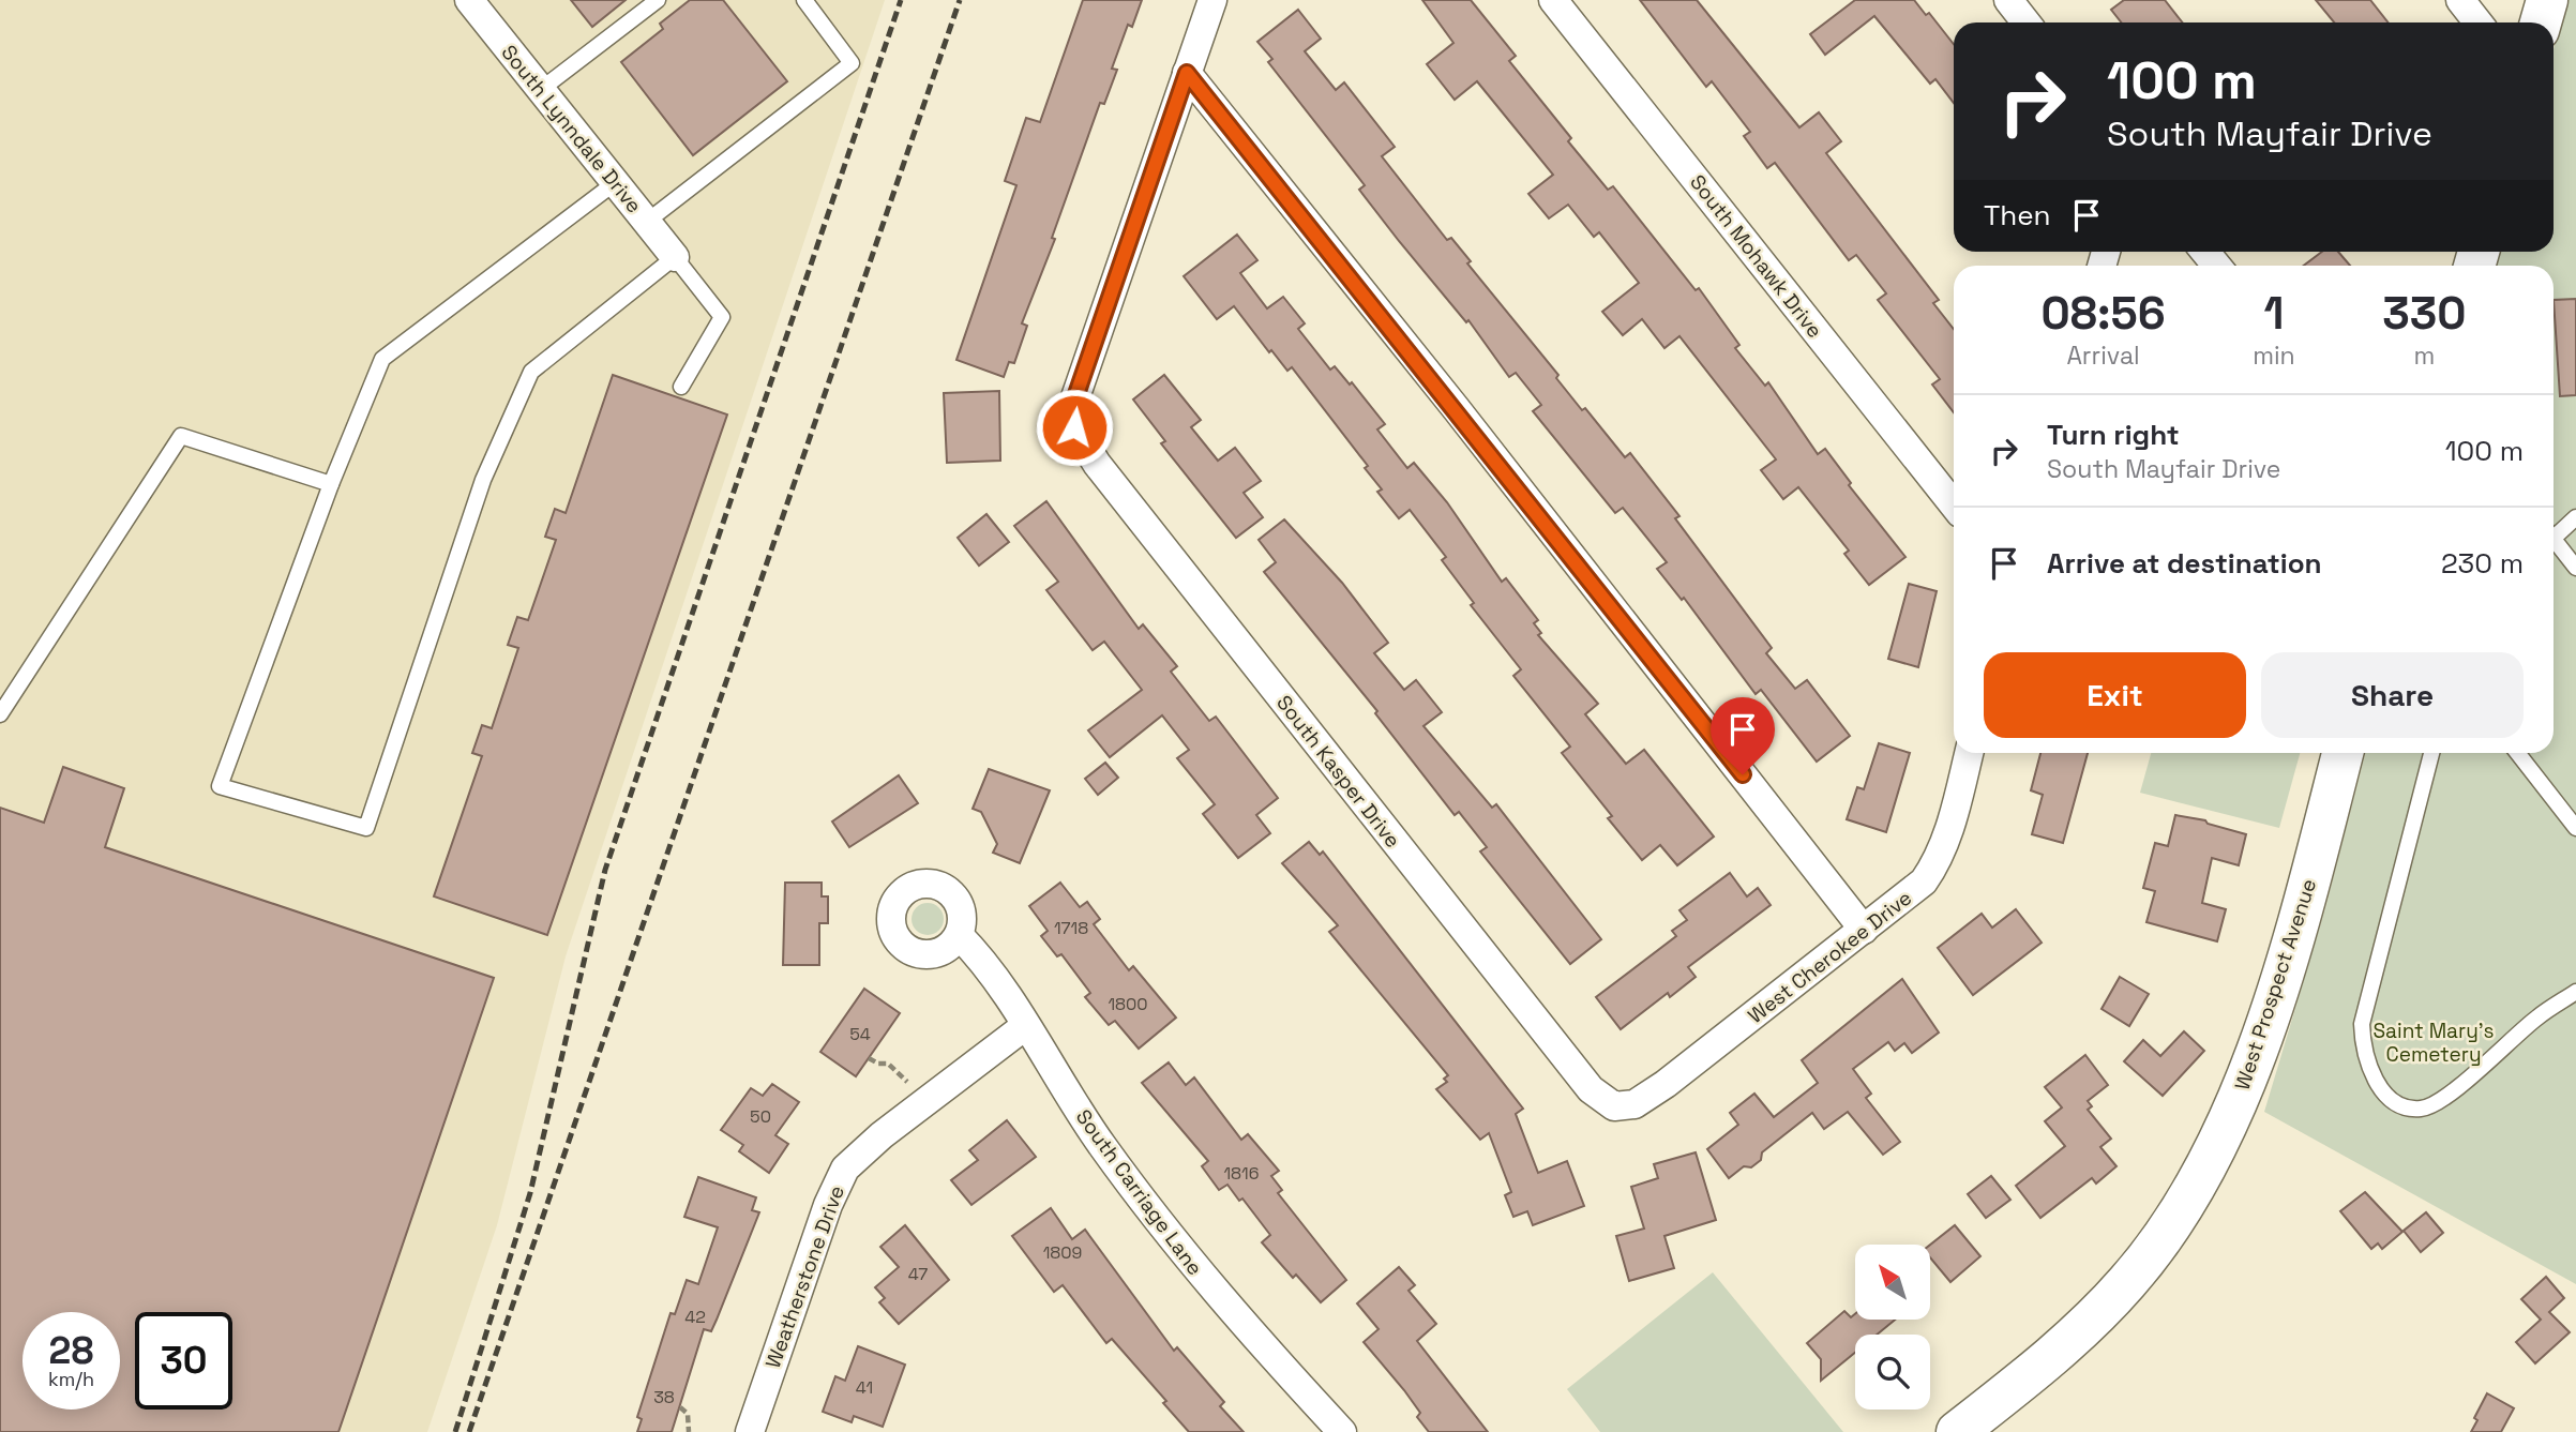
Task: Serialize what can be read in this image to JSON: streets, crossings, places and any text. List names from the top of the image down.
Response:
{
  "streets": {
    "main road": ["West Prospect Avenue"],
    "street": [
      "South Lynndale Drive",
      "South Mohawk Drive",
      "South Kasper Drive",
      "West Cherokee Drive",
      "South Carriage Lane",
      "Weatherstone Drive"
    ]
  },
  "crossings": [
    ["South Kasper Drive", "West Cherokee Drive"],
    ["South Carriage Lane", "Weatherstone Drive"]
  ],
  "parks": ["Saint Mary's Cemetery"],
  "house_numbers": [
    "1718",
    "1800",
    "54",
    "50",
    "1816",
    "1809",
    "47",
    "42",
    "41",
    "38"
  ],
  "north": "top left",
  "page": {
    "turn": ["100 m", "South Mayfair Drive"],
    "then": "Then",
    "eta": [
      "08:56",
      "Arrival",
      "1",
      "min",
      "330",
      "m"
    ],
    "list": [
      {
        "name": "Turn right",
        "note": "South Mayfair Drive",
        "value": "100 m"
      },
      {
        "name": "Arrive at destination",
        "value": "230 m"
      }
    ],
    "buttons": ["Exit", "Share"],
    "speed": "28 km/h",
    "limit": "30"
  }
}
